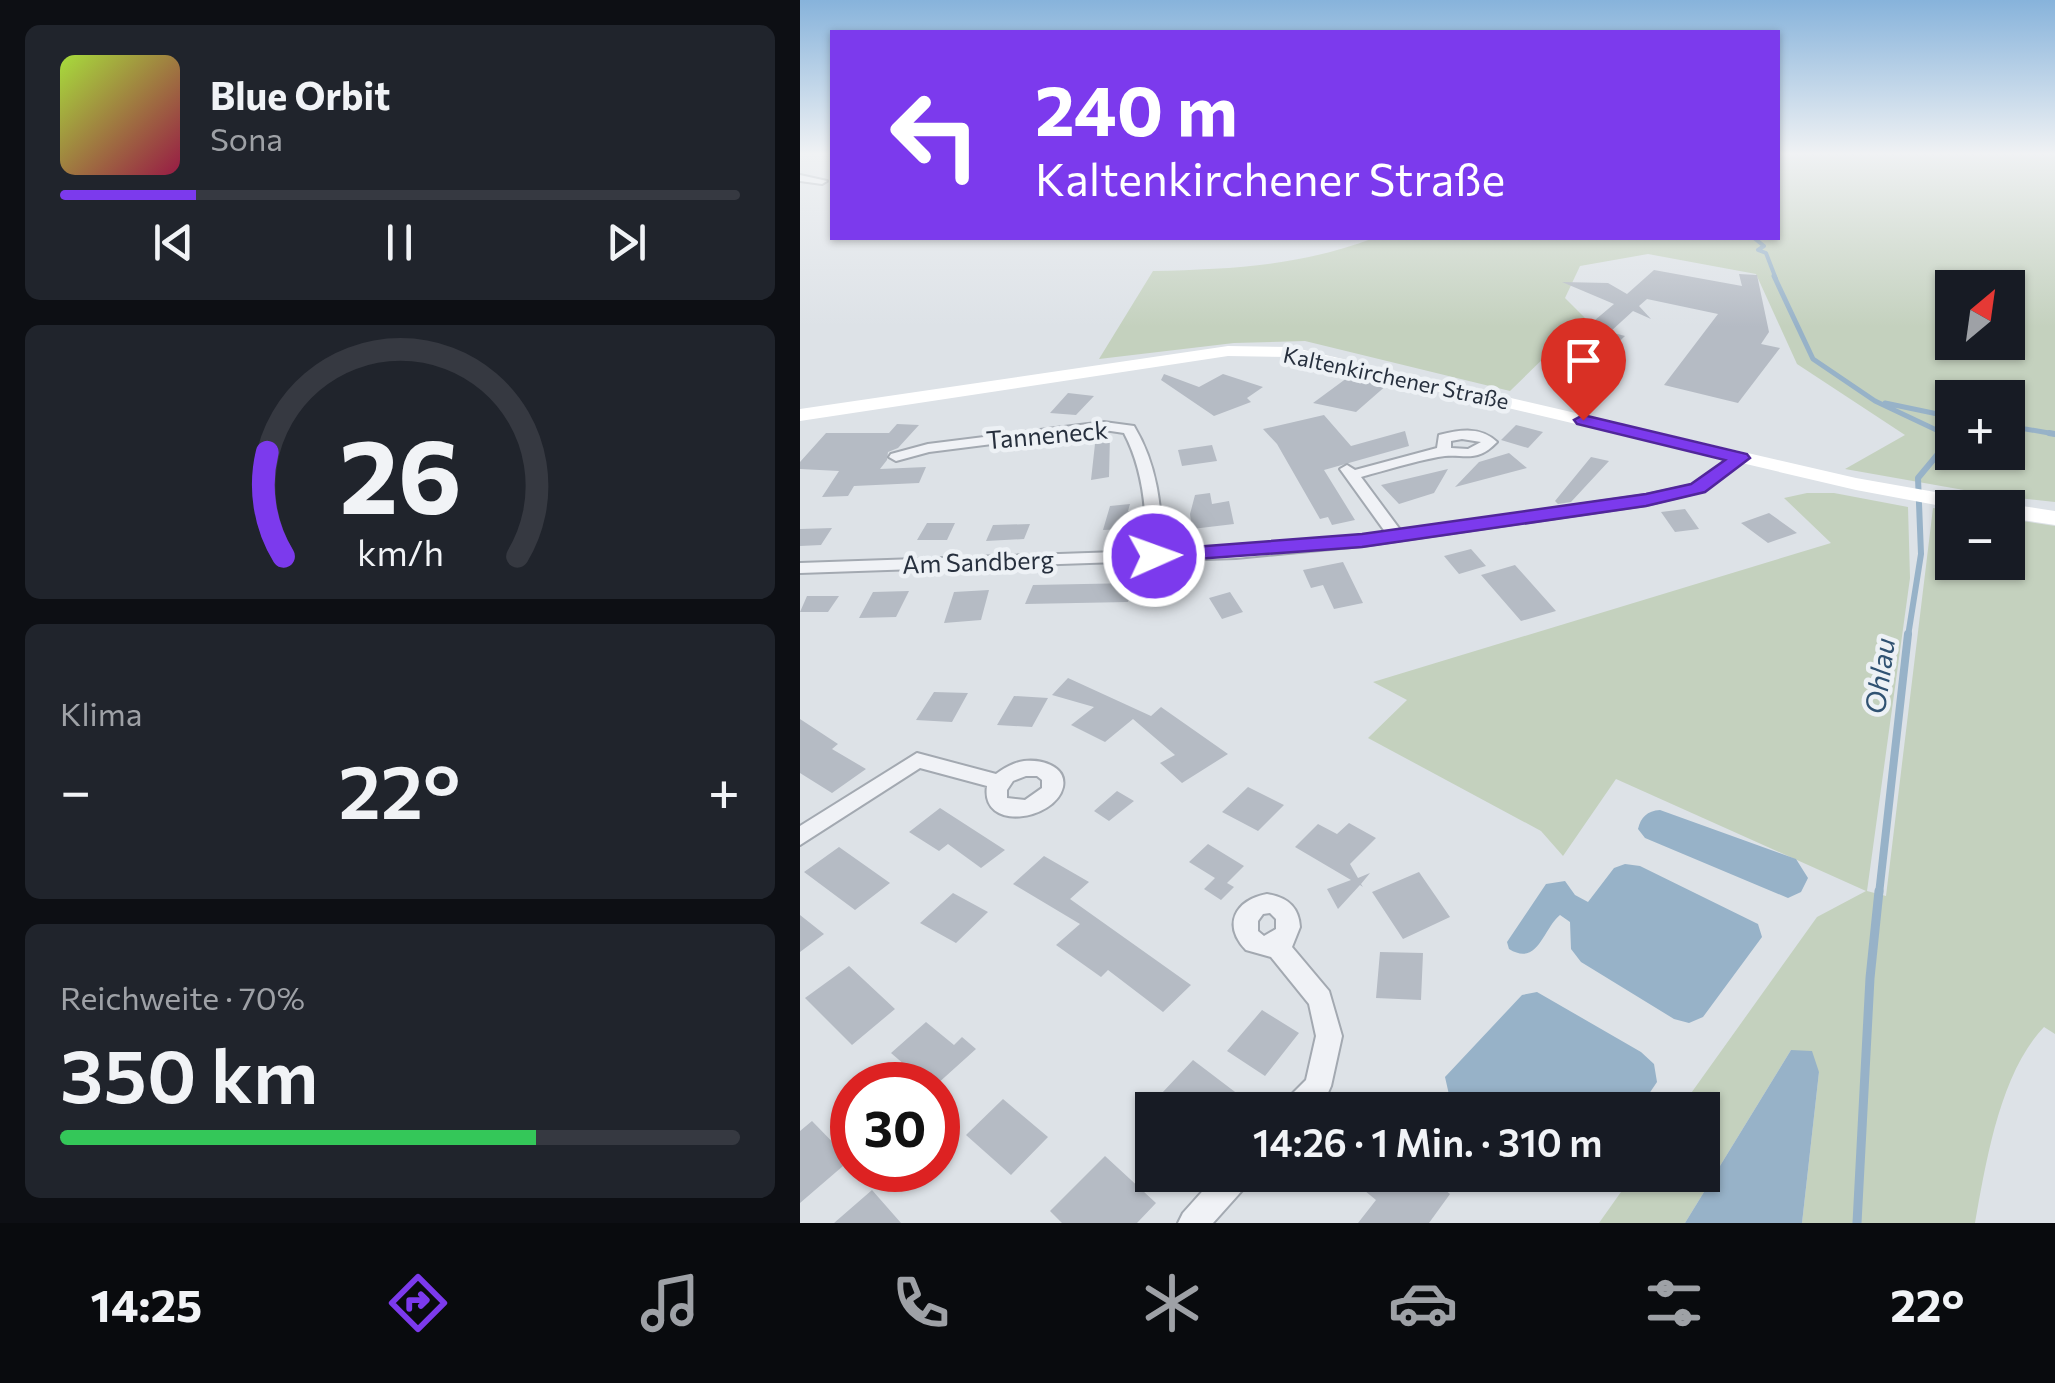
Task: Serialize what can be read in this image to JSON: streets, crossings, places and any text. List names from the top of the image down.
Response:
{
  "streets": {
    "main road": ["Kaltenkirchener Straße"],
    "street": ["Tanneneck", "Am Sandberg"]
  },
  "crossings": [
    ["Kaltenkirchener Straße", "Am Sandberg"],
    ["Tanneneck", "Am Sandberg"]
  ],
  "water": ["Ohlau"],
  "north": "top right",
  "page": {
    "turn": ["240 m", "Kaltenkirchener Straße"],
    "song": ["Blue Orbit", "Sona"],
    "map_buttons": ["+", "−"],
    "tile": [
      "Klima",
      ["Reichweite · 70%", "350 km"]
    ],
    "heat": ["−", "22°", "+"],
    "limit": "30",
    "trip": "14:26 · 1 Min. · 310 m",
    "tabs": ["14:25", "22°"],
    "gauge": ["26", "km/h"]
  }
}
